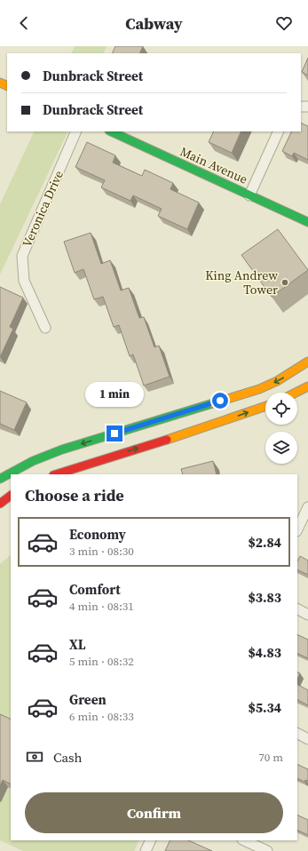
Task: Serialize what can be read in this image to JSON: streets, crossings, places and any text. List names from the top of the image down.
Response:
{
  "streets": {
    "main road": ["Main Avenue"],
    "street": ["Veronica Drive"]
  },
  "places": ["King Andrew Tower"],
  "page": {
    "header": "Cabway",
    "banner": ["Dunbrack Street", "Dunbrack Street"],
    "bubble": "1 min",
    "heading": "Choose a ride",
    "list": [
      {
        "name": "Economy",
        "note": "3 min · 08:30",
        "value": "$2.84"
      },
      {
        "name": "Comfort",
        "note": "4 min · 08:31",
        "value": "$3.83"
      },
      {
        "name": "XL",
        "note": "5 min · 08:32",
        "value": "$4.83"
      },
      {
        "name": "Green",
        "note": "6 min · 08:33",
        "value": "$5.34"
      }
    ],
    "pay": ["Cash", "70 m"],
    "buttons": "Confirm"
  }
}
